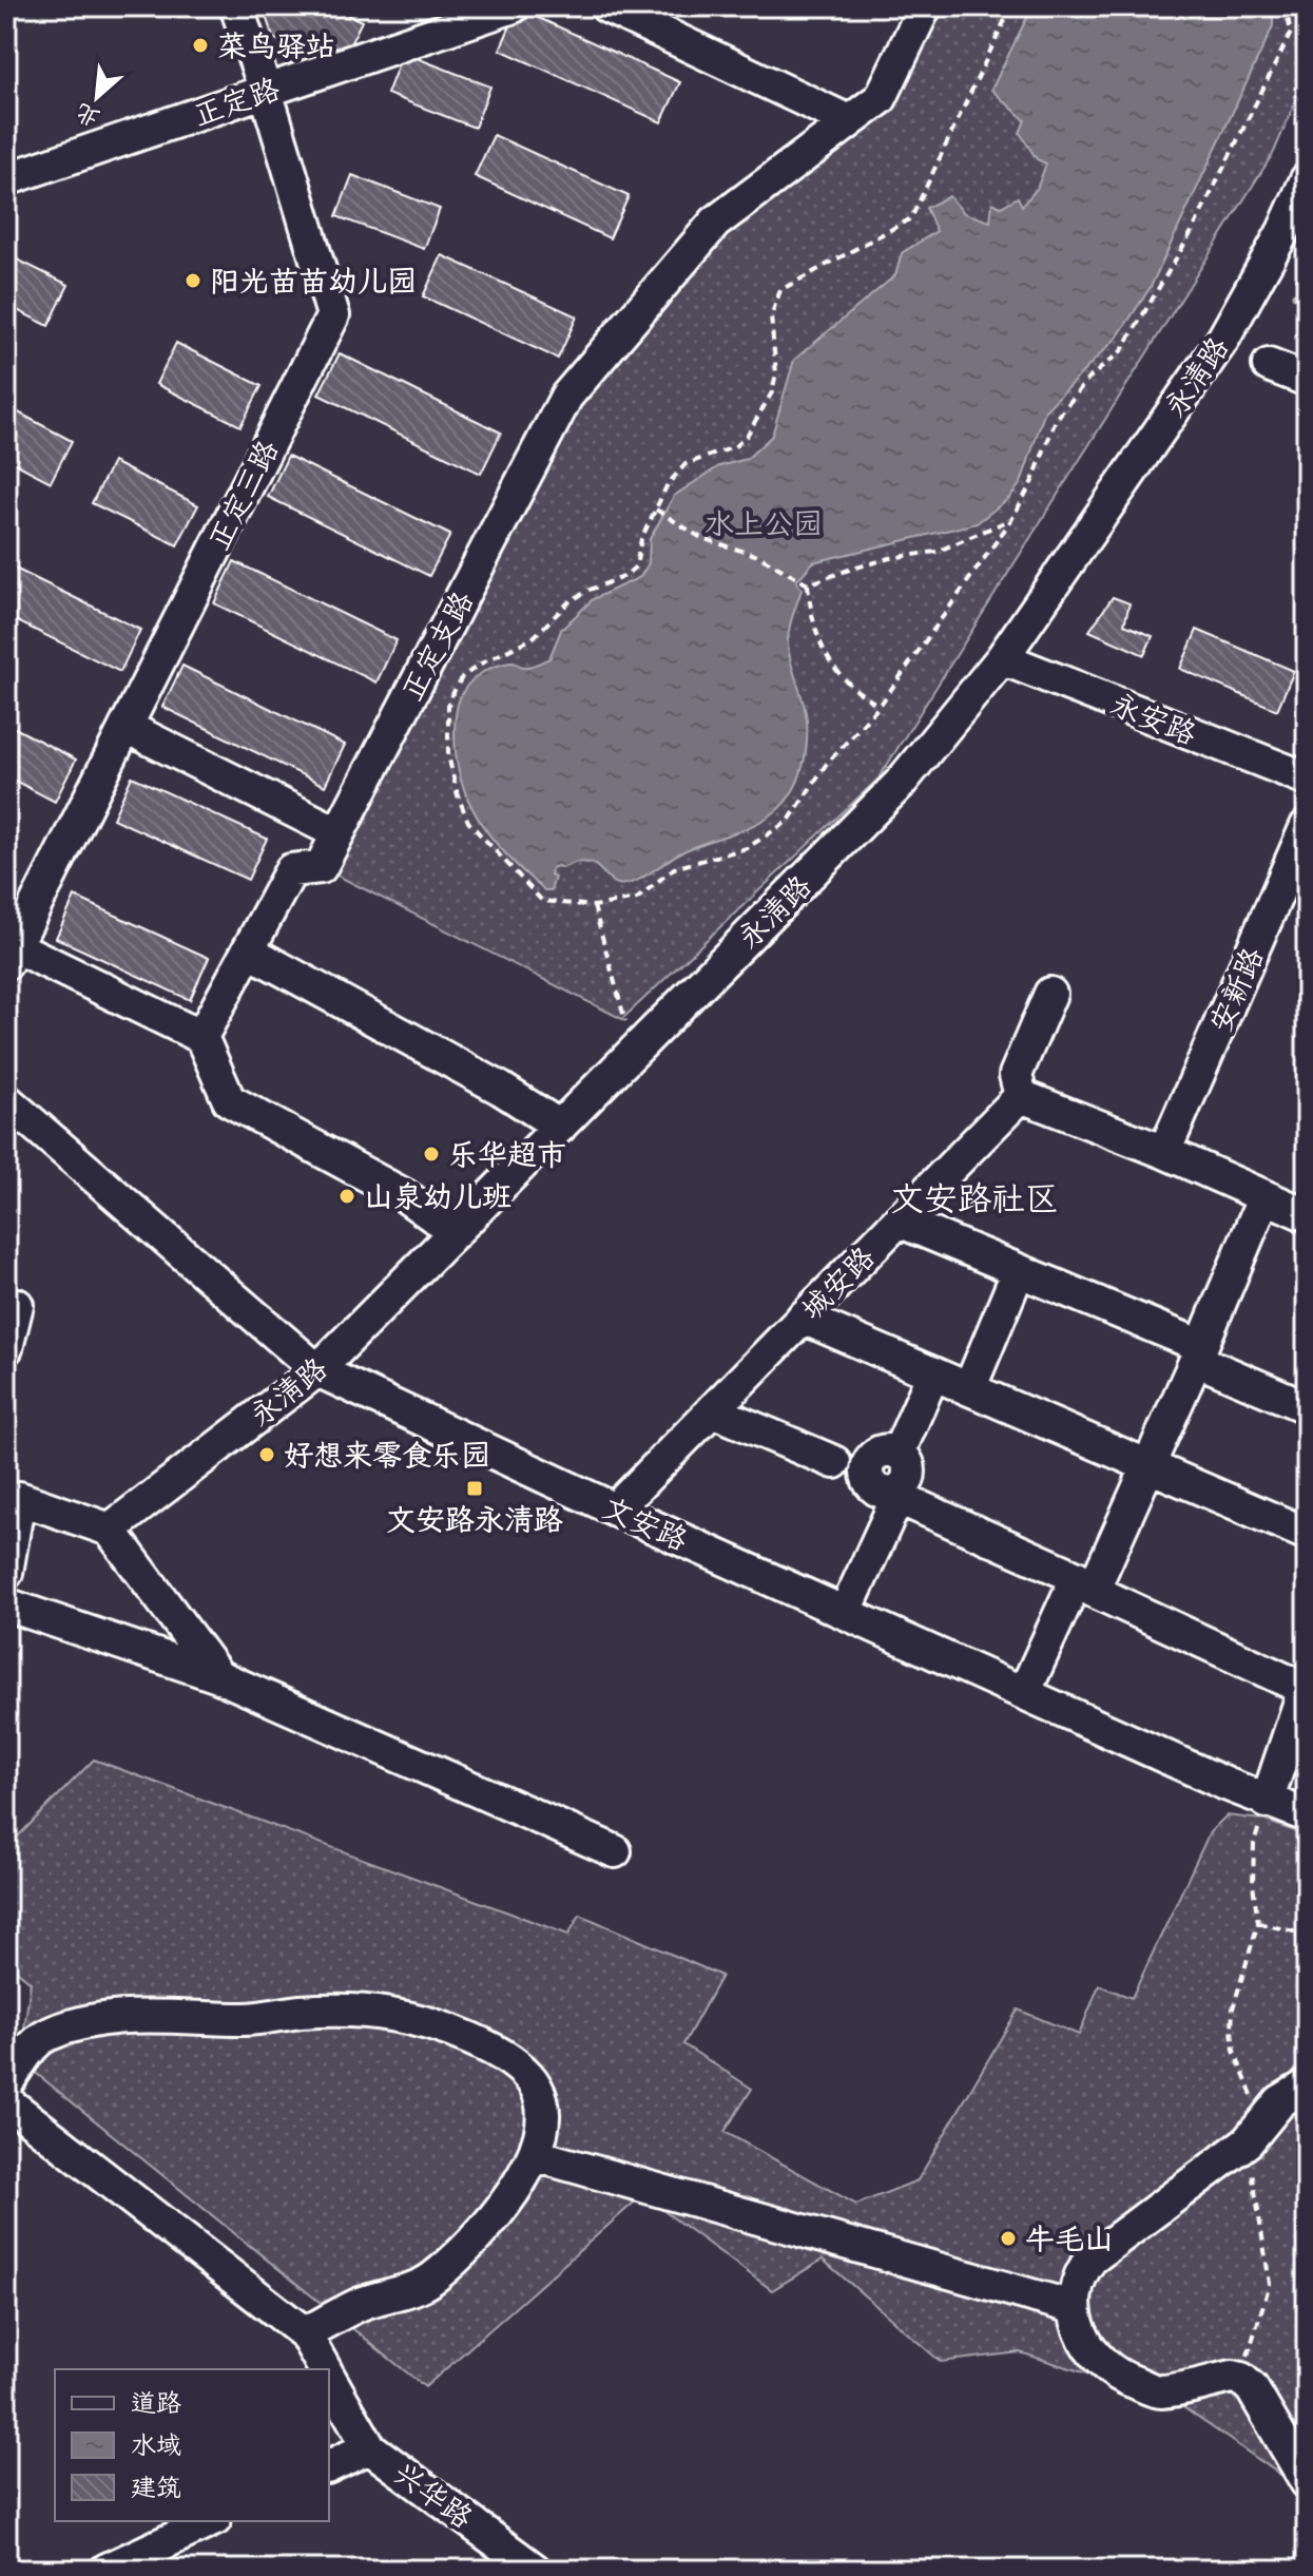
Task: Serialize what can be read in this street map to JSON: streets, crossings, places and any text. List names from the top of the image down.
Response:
{
  "streets": {
    "street": [
      "正定路",
      "永清路",
      "正定三路",
      "正定支路",
      "永安路",
      "安新路",
      "城安路",
      "文安路",
      "兴华路"
    ]
  },
  "crossings": [
    ["正定路", "正定三路"],
    ["永清路", "永安路"],
    ["永清路", "文安路"],
    ["城安路", "文安路"]
  ],
  "districts": ["文安路社区"],
  "parks": ["水上公园"],
  "places": {
    "other": [
      "菜鸟驿站",
      "阳光苗苗幼儿园",
      "乐华超市",
      "山泉幼儿班",
      "好想来零食乐园",
      "牛毛山"
    ],
    "transit": ["文安路永清路"]
  },
  "legend": ["道路", "水域", "建筑"],
  "north": "bottom left"
}
